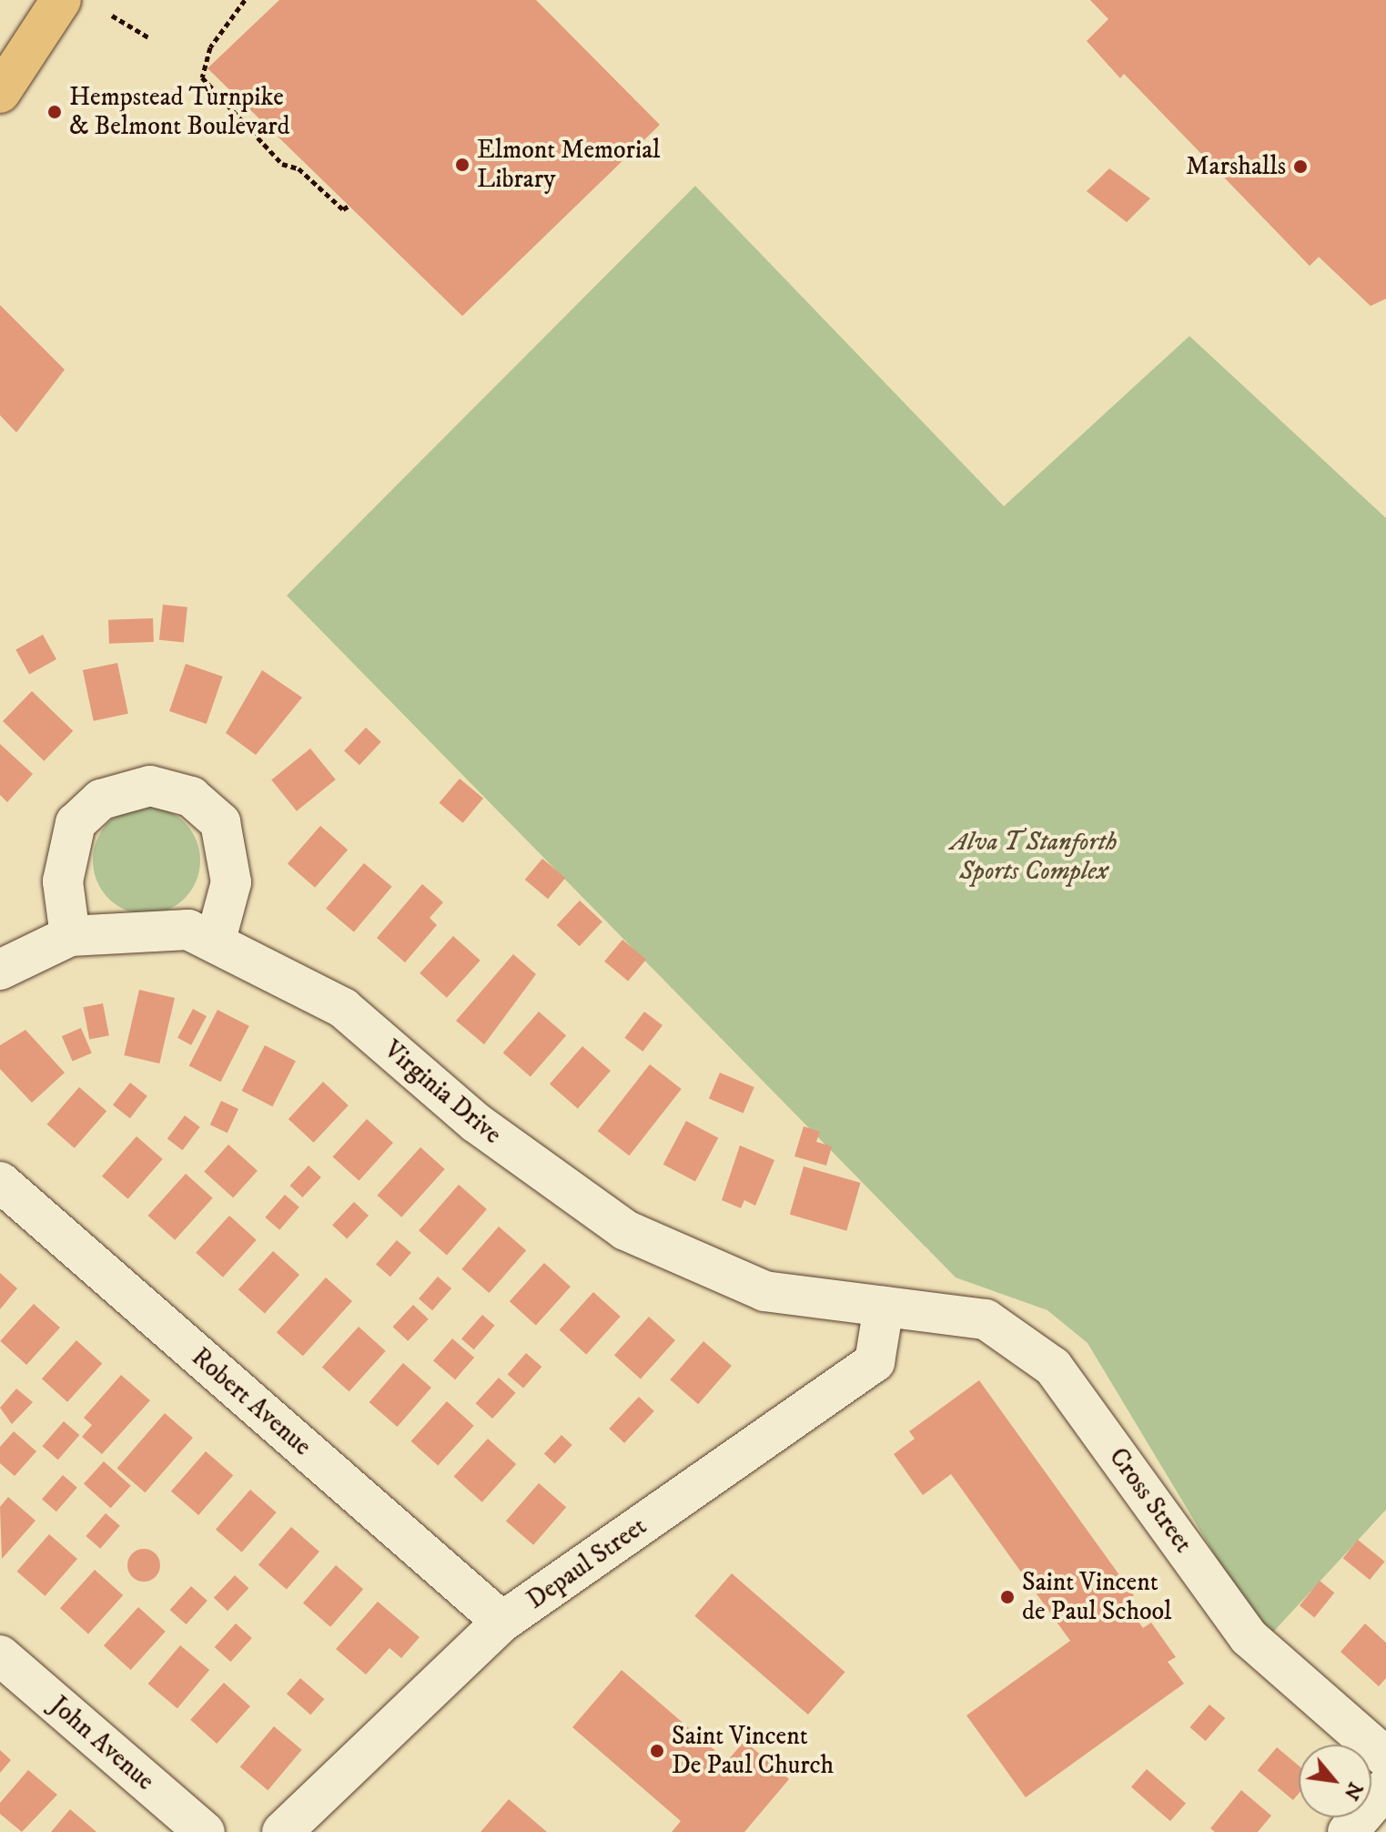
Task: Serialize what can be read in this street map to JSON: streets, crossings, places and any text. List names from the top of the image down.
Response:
{
  "streets": {
    "street": [
      "Virginia Drive",
      "Robert Avenue",
      "Cross Street",
      "Depaul Street",
      "John Avenue"
    ]
  },
  "crossings": [
    ["Virginia Drive", "Cross Street"],
    ["Virginia Drive", "Depaul Street"],
    ["Robert Avenue", "Depaul Street"],
    ["Cross Street", "Depaul Street"]
  ],
  "parks": ["Alva T Stanforth Sports Complex"],
  "places": [
    "Hempstead Turnpike & Belmont Boulevard",
    "Elmont Memorial Library",
    "Marshalls",
    "Saint Vincent de Paul School",
    "Saint Vincent De Paul Church"
  ],
  "north": "bottom right"
}
